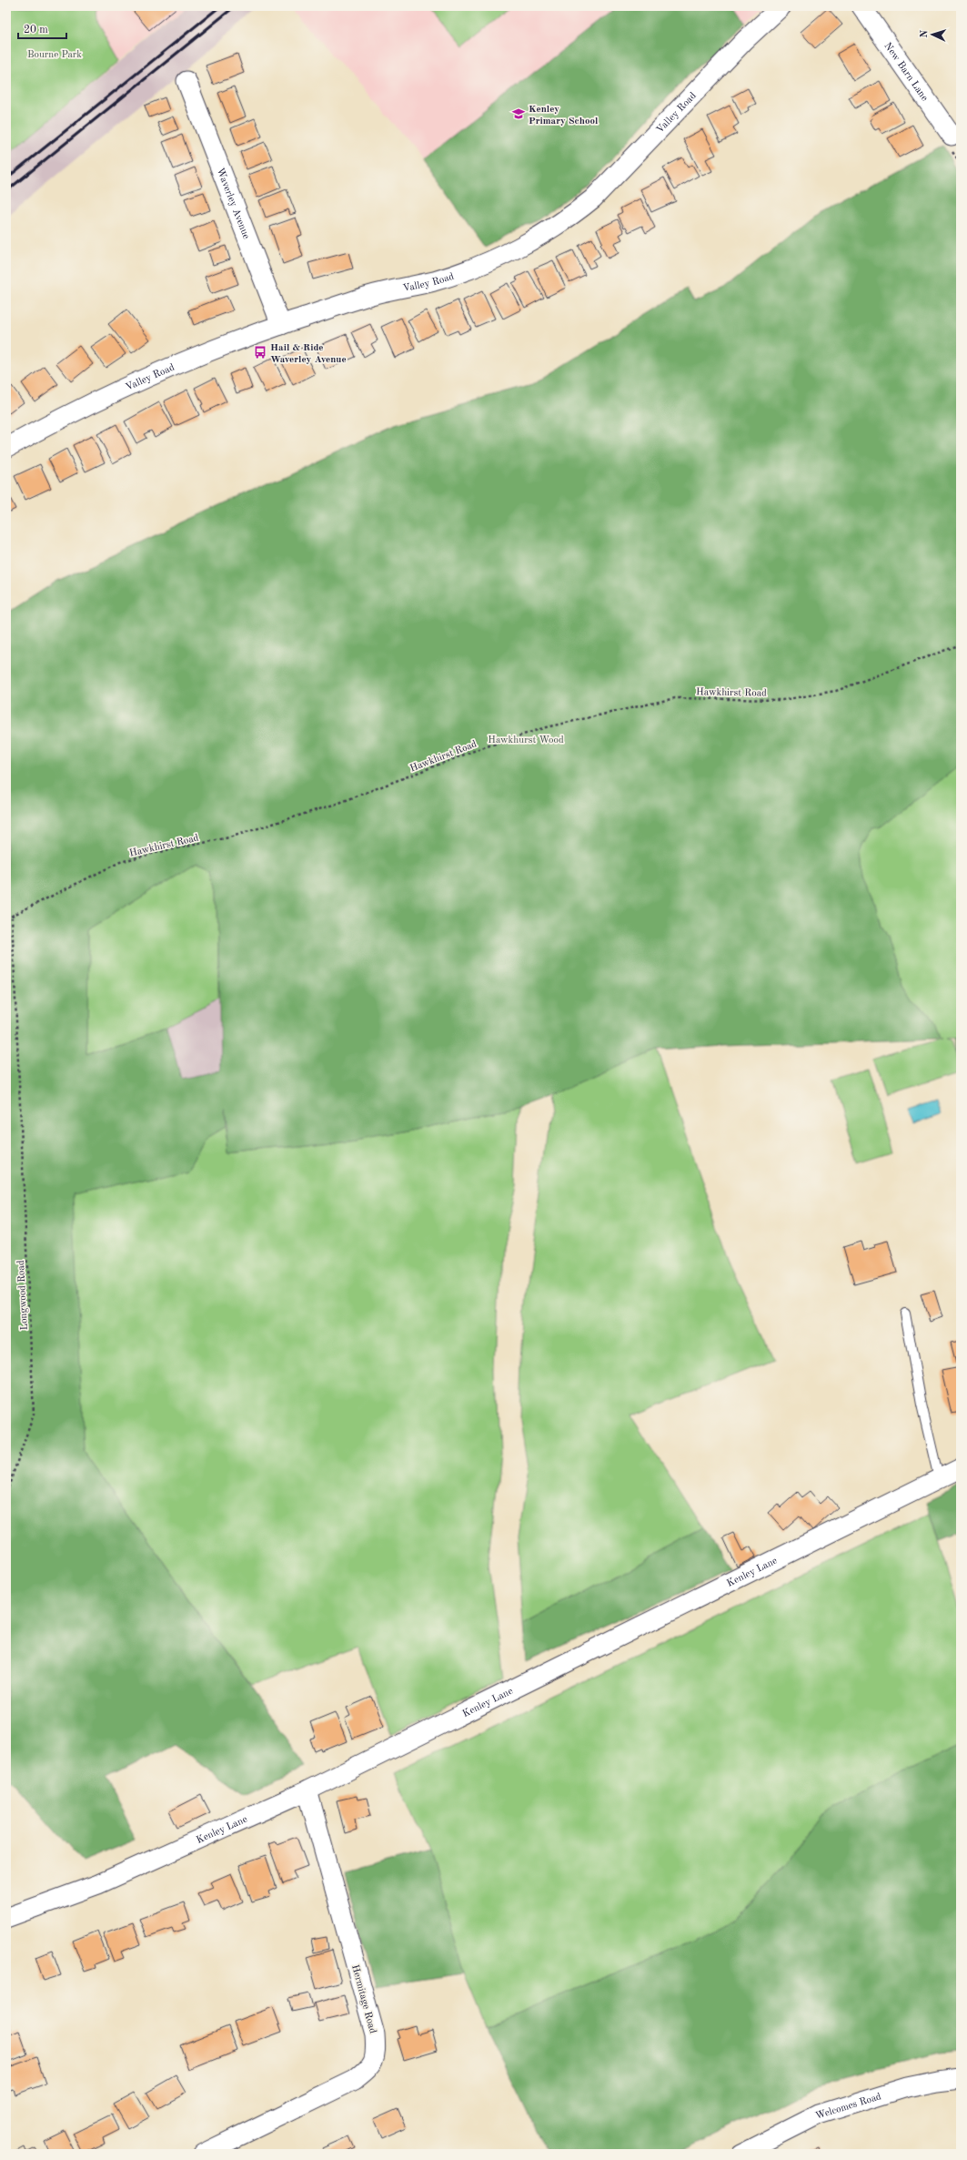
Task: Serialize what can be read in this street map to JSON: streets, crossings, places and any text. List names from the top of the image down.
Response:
{
  "streets": {
    "street": [
      "New Barn Lane",
      "Valley Road",
      "Waverley Avenue",
      "Kenley Lane",
      "Hermitage Road",
      "Welcomes Road"
    ],
    "path": ["Hawkhirst Road", "Longwood Road"]
  },
  "crossings": [
    ["Valley Road", "Waverley Avenue"],
    ["Hawkhirst Road", "Longwood Road"],
    ["Kenley Lane", "Hermitage Road"]
  ],
  "parks": ["Bourne Park", "Hawkhurst Wood"],
  "places": {
    "school or university": ["Kenley Primary School"],
    "bus stop": ["Hail & Ride Waverley Avenue"]
  },
  "scale_bar": "20 m",
  "north": "left"
}
